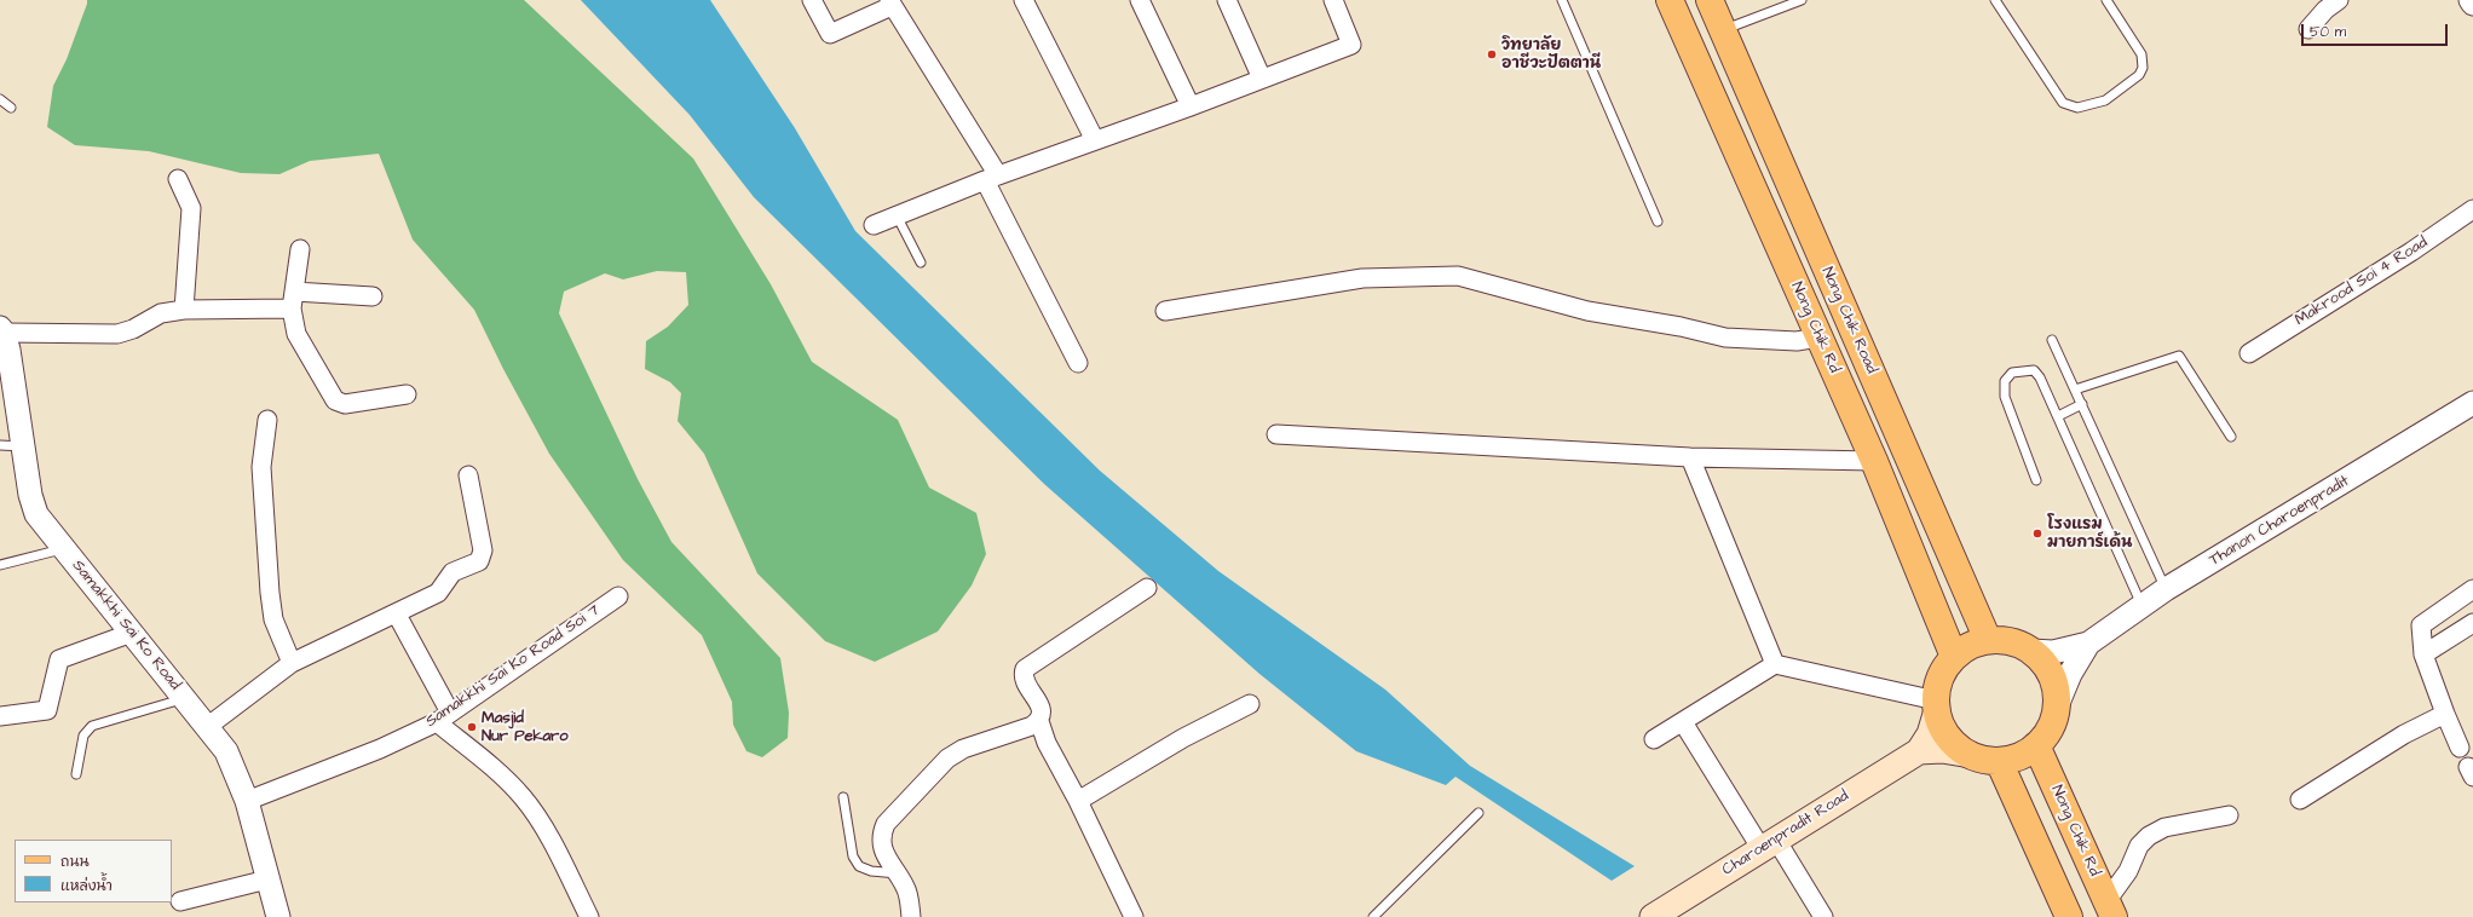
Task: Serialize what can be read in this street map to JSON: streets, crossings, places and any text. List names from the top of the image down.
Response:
{
  "streets": {
    "main road": ["Nong Chik Road", "Nong Chik Rd", "Charoenpradit Road"],
    "street": [
      "Makrood Soi 4 Road",
      "Thanon Charoenpradit",
      "Samakkhi Sai Ko Road",
      "Samakkhi Sai Ko Road Soi 7"
    ]
  },
  "crossings": [
    ["Nong Chik Road", "Nong Chik Rd"],
    ["Nong Chik Road", "Charoenpradit Road"],
    ["Nong Chik Rd", "Charoenpradit Road"],
    ["Samakkhi Sai Ko Road", "Samakkhi Sai Ko Road Soi 7"]
  ],
  "places": ["วิทยาลัย อาชีวะปัตตานี", "โรงแรม มายการ์เด้น", "Masjid Nur Pekaro"],
  "legend": ["ถนน", "แหล่งน้ำ"],
  "scale_bar": "50 m"
}
